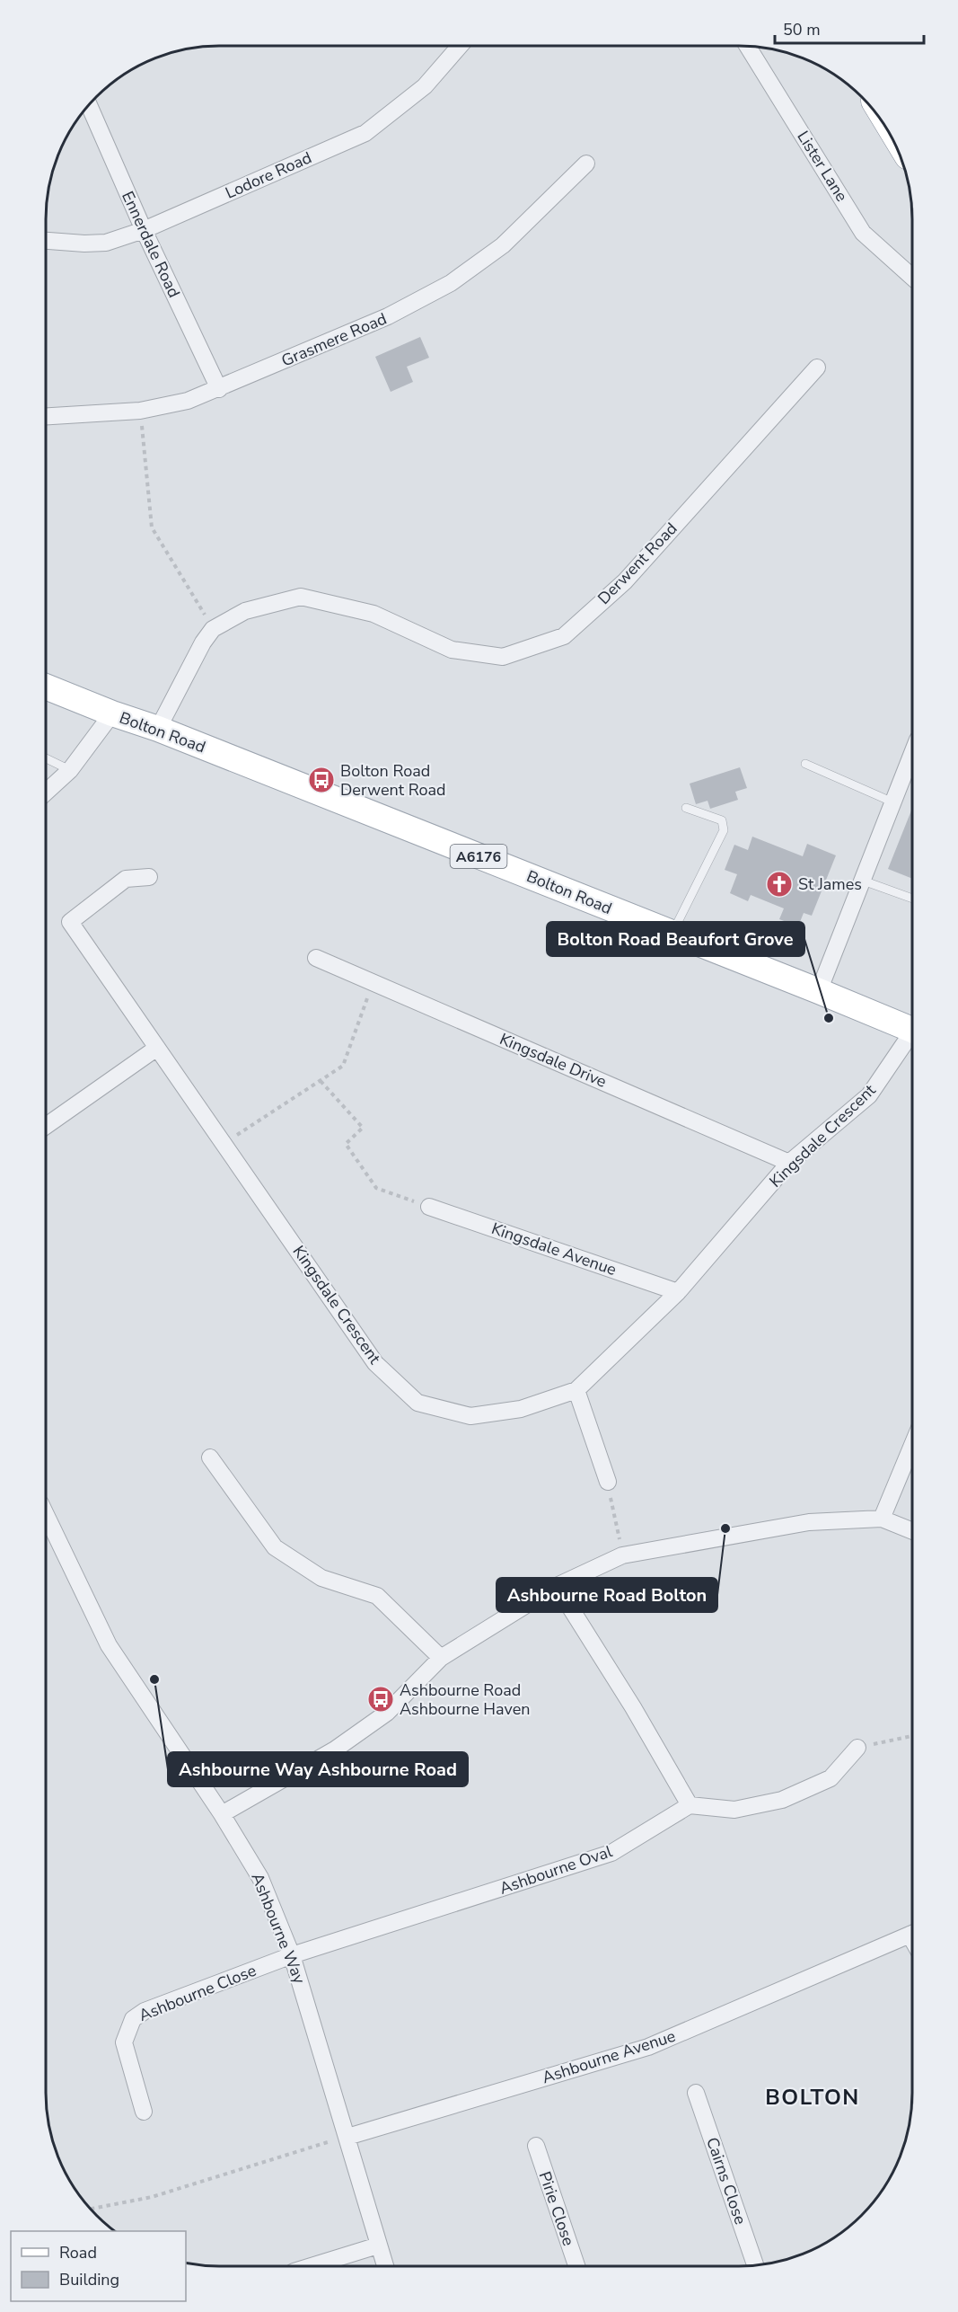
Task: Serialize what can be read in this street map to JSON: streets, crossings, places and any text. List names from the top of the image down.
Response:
{
  "streets": {
    "main road": ["Bolton Road", "A6176"],
    "street": [
      "Lister Lane",
      "Lodore Road",
      "Ennerdale Road",
      "Grasmere Road",
      "Derwent Road",
      "Kingsdale Drive",
      "Kingsdale Crescent",
      "Kingsdale Avenue",
      "Ashbourne Oval",
      "Ashbourne Way",
      "Ashbourne Close",
      "Ashbourne Avenue",
      "Cairns Close",
      "Pirie Close"
    ]
  },
  "crossings": [
    ["Lodore Road", "Ennerdale Road"],
    ["Ennerdale Road", "Grasmere Road"],
    ["Derwent Road", "Bolton Road"],
    ["Kingsdale Drive", "Kingsdale Crescent"],
    ["Kingsdale Crescent", "Kingsdale Avenue"],
    ["Ashbourne Oval", "Ashbourne Way"],
    ["Ashbourne Oval", "Ashbourne Close"],
    ["Ashbourne Way", "Ashbourne Close"],
    ["Ashbourne Way", "Ashbourne Avenue"]
  ],
  "districts": ["BOLTON"],
  "places": {
    "bus stop": ["Bolton Road Derwent Road", "Ashbourne Road Ashbourne Haven"],
    "church": ["St James"],
    "other": ["Bolton Road Beaufort Grove", "Ashbourne Road Bolton", "Ashbourne Way Ashbourne Road"]
  },
  "legend": ["Road", "Building"],
  "scale_bar": "50 m"
}
